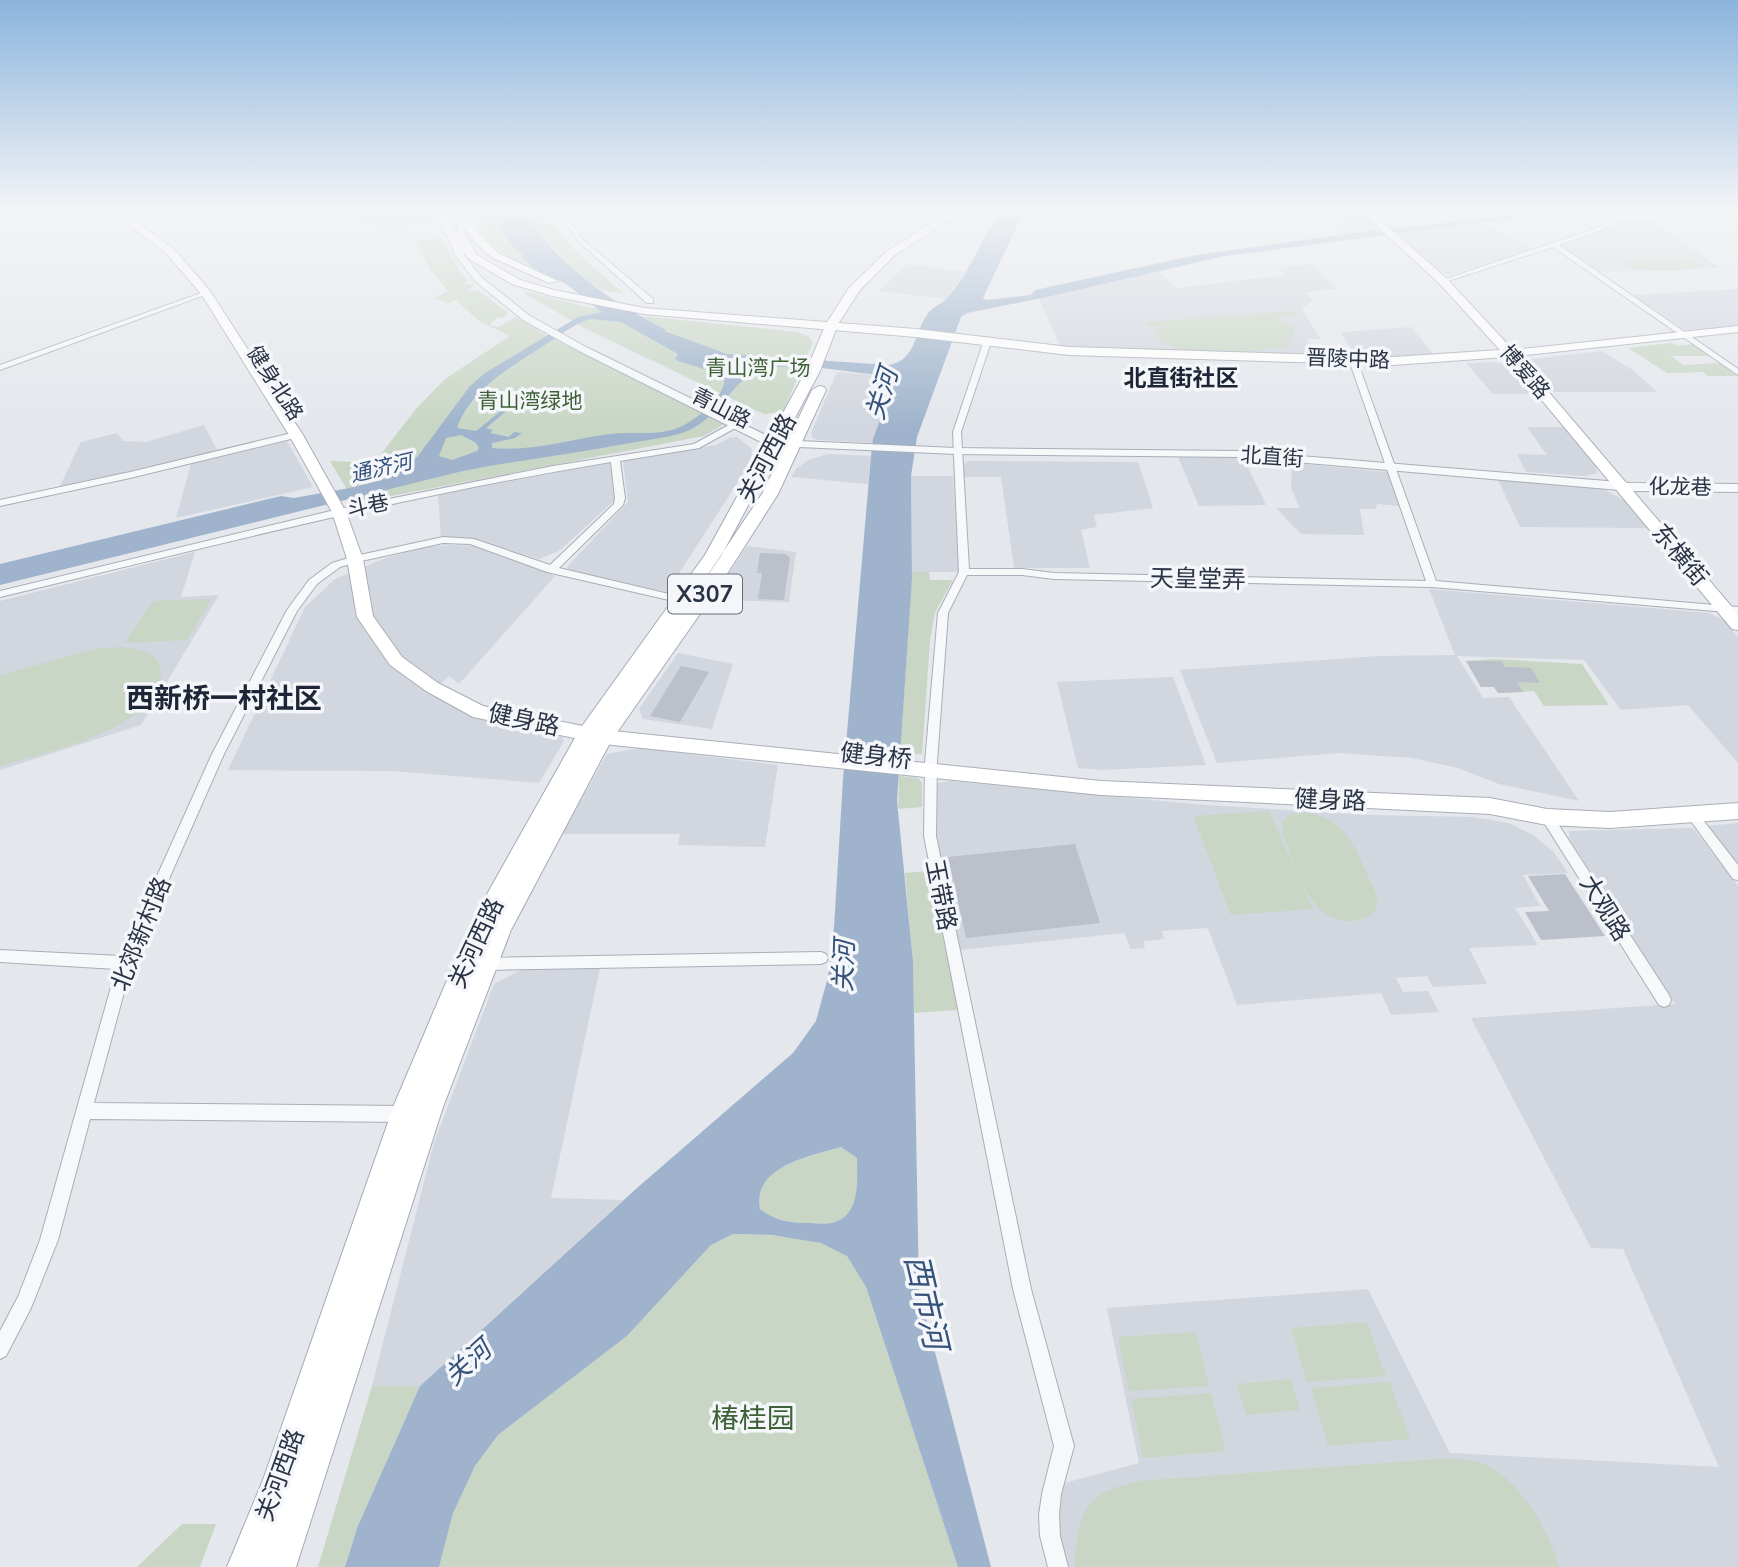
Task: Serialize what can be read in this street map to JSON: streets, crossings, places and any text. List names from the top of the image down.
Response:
{
  "streets": {
    "main road": [
      "晋陵中路",
      "博爱路",
      "健身北路",
      "关河西路",
      "东横街",
      "X307",
      "健身路",
      "健身桥"
    ],
    "street": [
      "青山路",
      "北直街",
      "化龙巷",
      "斗巷",
      "天皇堂弄",
      "玉带路",
      "大观路",
      "北郊新村路"
    ]
  },
  "crossings": [
    ["晋陵中路", "博爱路"],
    ["博爱路", "北直街"],
    ["博爱路", "化龙巷"],
    ["博爱路", "东横街"],
    ["健身北路", "健身路"],
    ["青山路", "北直街"],
    ["青山路", "关河西路"],
    ["青山路", "斗巷"],
    ["北直街", "关河西路"],
    ["北直街", "化龙巷"],
    ["北直街", "东横街"],
    ["关河西路", "健身路"],
    ["关河西路", "北郊新村路"],
    ["化龙巷", "东横街"],
    ["斗巷", "健身路"],
    ["东横街", "天皇堂弄"],
    ["天皇堂弄", "玉带路"],
    ["健身路", "健身桥"],
    ["健身路", "玉带路"],
    ["健身路", "大观路"],
    ["健身路", "北郊新村路"],
    ["健身桥", "玉带路"]
  ],
  "districts": ["北直街社区", "西新桥一村社区"],
  "water": ["关河", "通济河", "西市河"],
  "parks": ["青山湾广场", "青山湾绿地", "椿桂园"]
}
